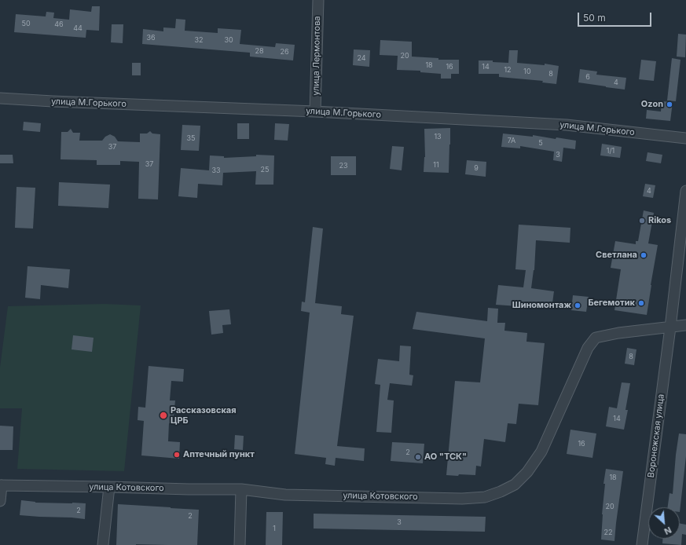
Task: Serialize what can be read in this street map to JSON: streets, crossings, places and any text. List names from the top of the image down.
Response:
{
  "streets": {
    "street": [
      "улица Лермонтова",
      "улица М.Горького",
      "Воронежская улица",
      "улица Котовского"
    ]
  },
  "crossings": [
    ["улица Лермонтова", "улица М.Горького"],
    ["Воронежская улица", "улица Котовского"]
  ],
  "places": [
    "Ozon",
    "Rikos",
    "Светлана",
    "Бегемотик",
    "Шиномонтаж",
    "Рассказовская ЦРБ",
    "Аптечный пункт",
    "АО \"ТСК\""
  ],
  "house_numbers": [
    "50",
    "46",
    "44",
    "36",
    "32",
    "30",
    "28",
    "26",
    "20",
    "24",
    "18",
    "16",
    "14",
    "12",
    "10",
    "8",
    "6",
    "4",
    "13",
    "35",
    "7А",
    "5",
    "37",
    "1/1",
    "3",
    "37",
    "11",
    "23",
    "9",
    "25",
    "33",
    "4",
    "8",
    "14",
    "16",
    "2",
    "18",
    "20",
    "2",
    "2",
    "3",
    "1",
    "22"
  ],
  "scale_bar": "50 m",
  "north": "bottom right"
}
